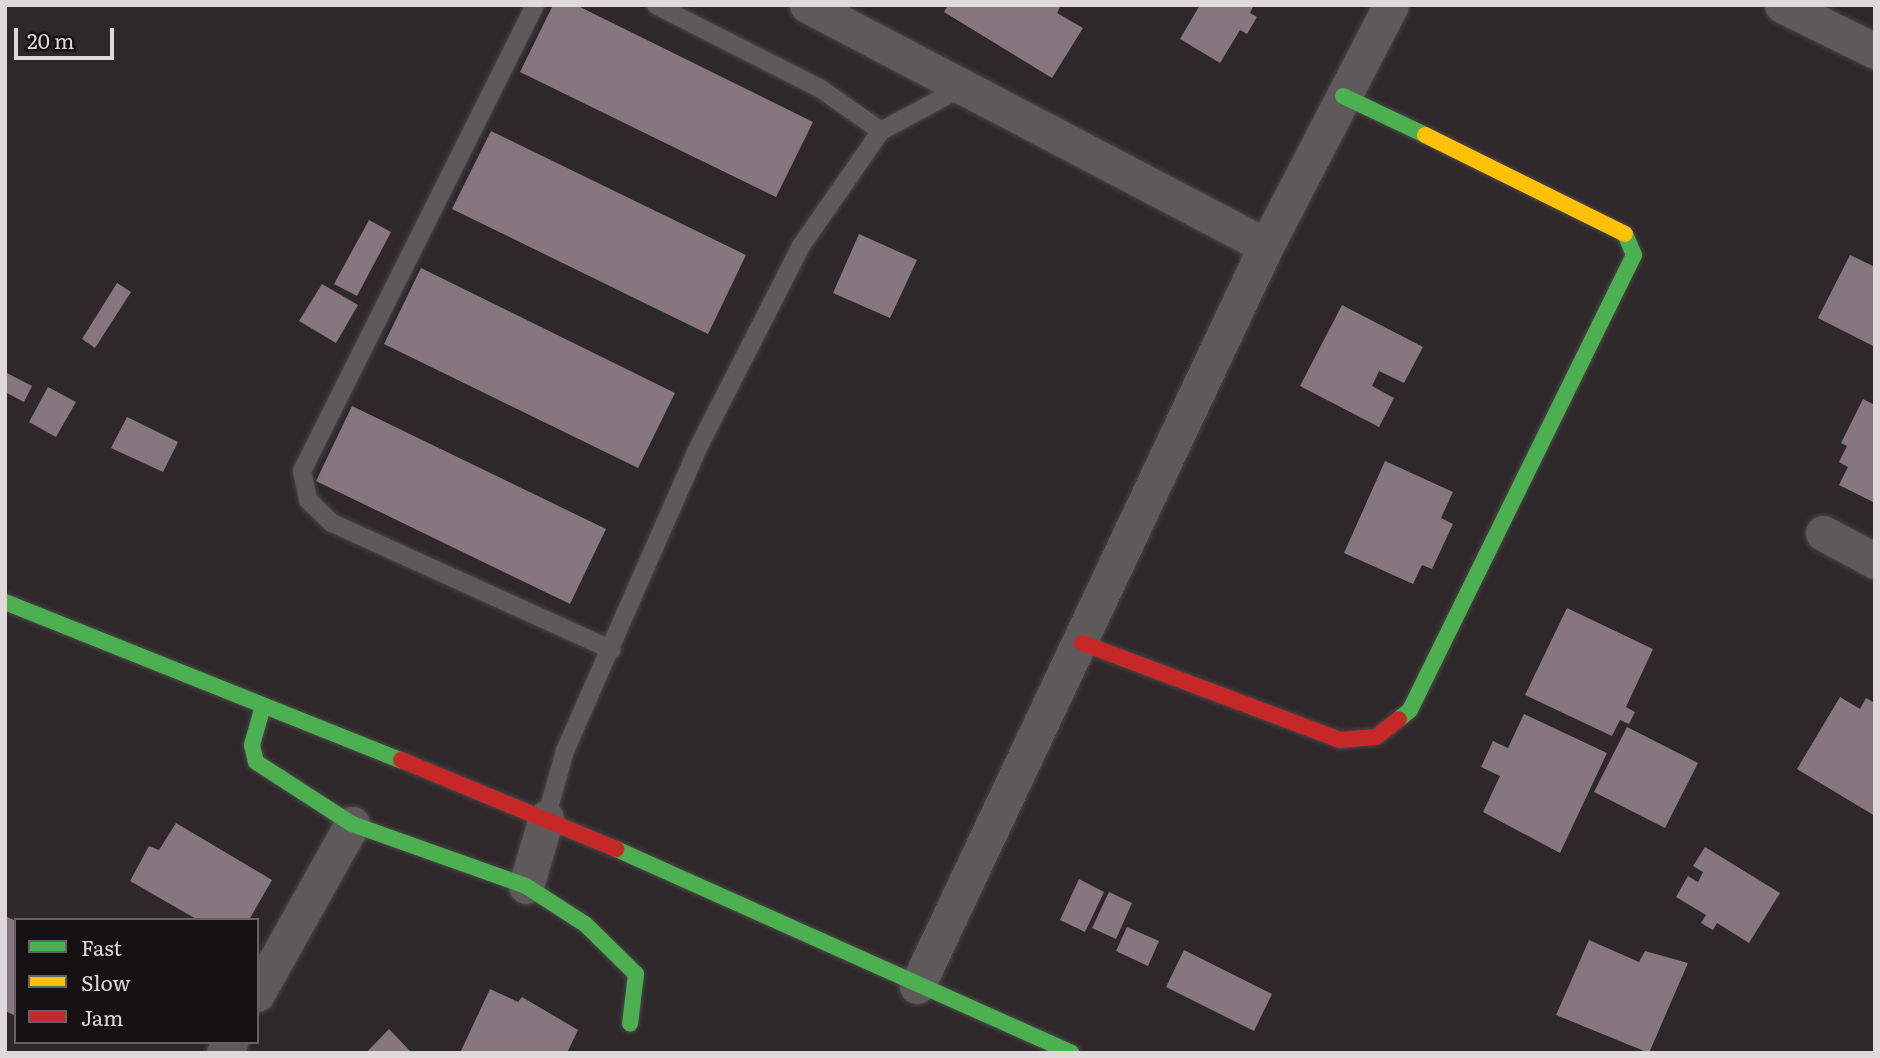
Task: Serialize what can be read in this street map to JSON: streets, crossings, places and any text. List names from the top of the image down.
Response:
{
  "legend": ["Fast", "Slow", "Jam"],
  "scale_bar": "20 m"
}
